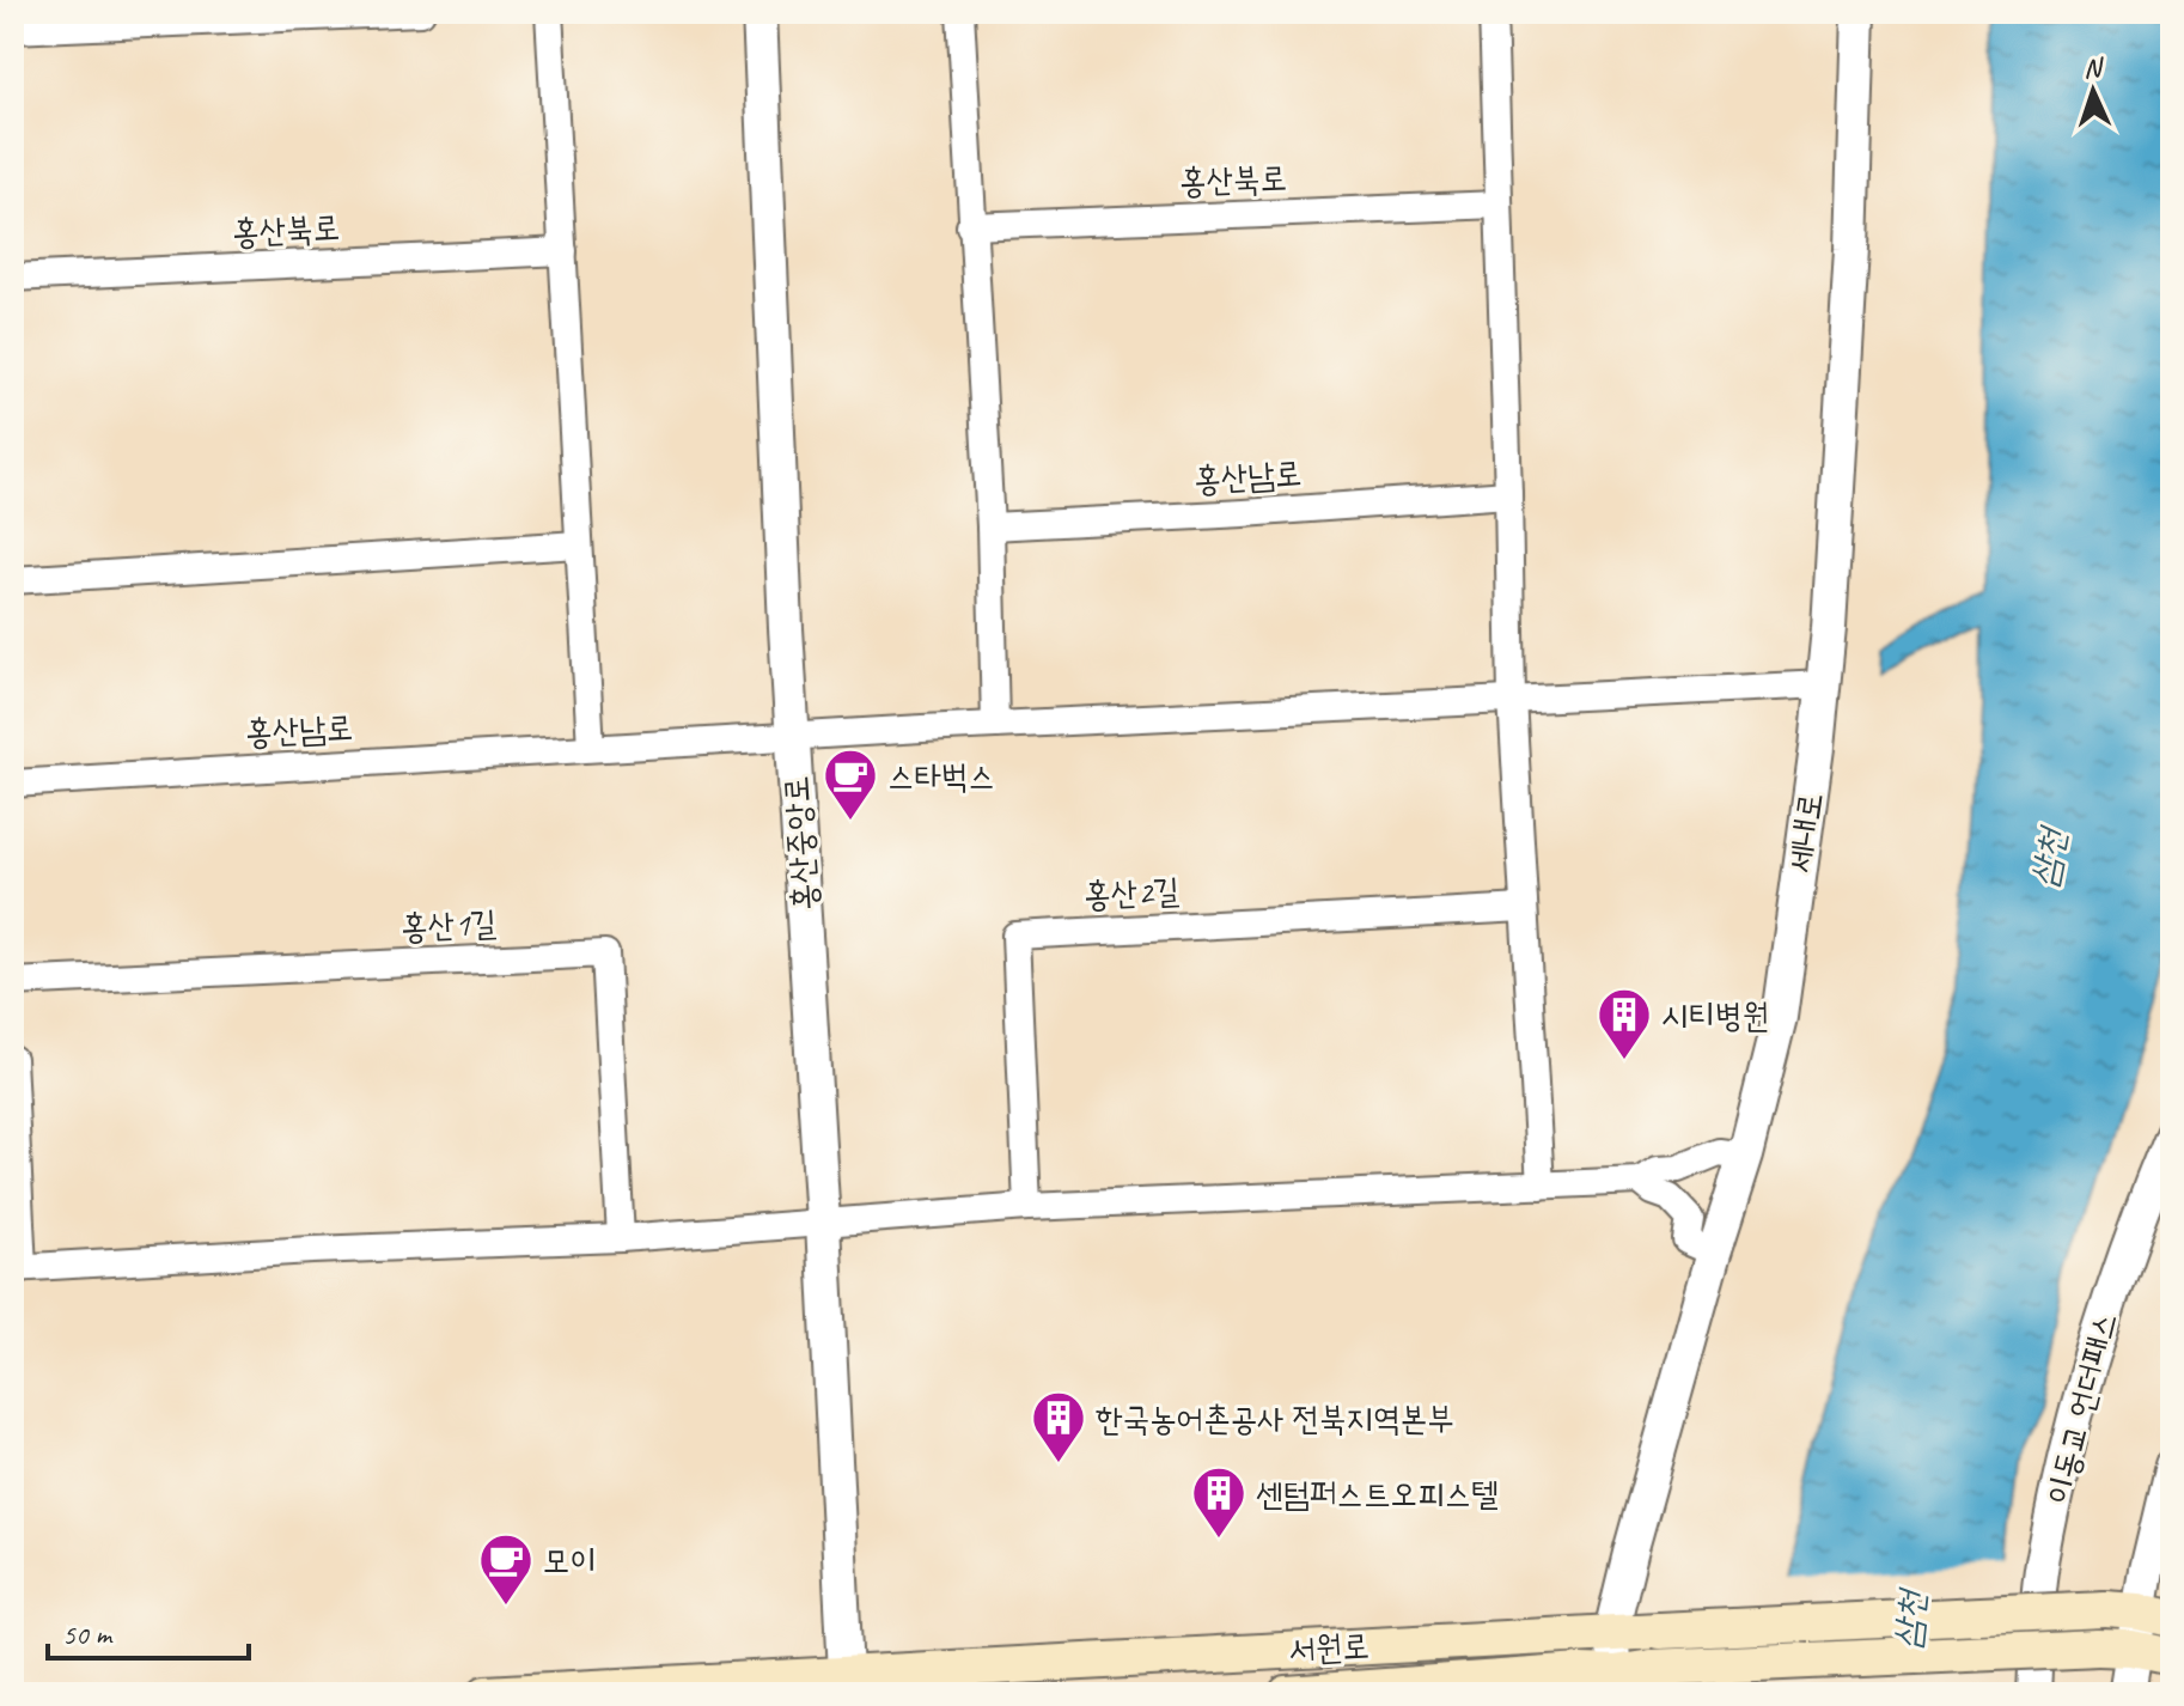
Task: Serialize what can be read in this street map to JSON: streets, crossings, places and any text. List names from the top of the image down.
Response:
{
  "streets": {
    "main road": ["서원로"],
    "street": [
      "홍산북로",
      "홍산남로",
      "세내로",
      "홍산중앙로",
      "홍산2길",
      "홍산1길",
      "이동교 언더패스"
    ]
  },
  "crossings": [
    ["홍산남로", "세내로"],
    ["홍산남로", "홍산중앙로"],
    ["세내로", "서원로"],
    ["홍산중앙로", "서원로"]
  ],
  "water": ["삼천"],
  "places": {
    "cafe": ["스타벅스", "모이"],
    "building": ["시티병원", "한국농어촌공사 전북지역본부", "센텀퍼스트오피스텔"]
  },
  "scale_bar": "50 m",
  "north": "top"
}
